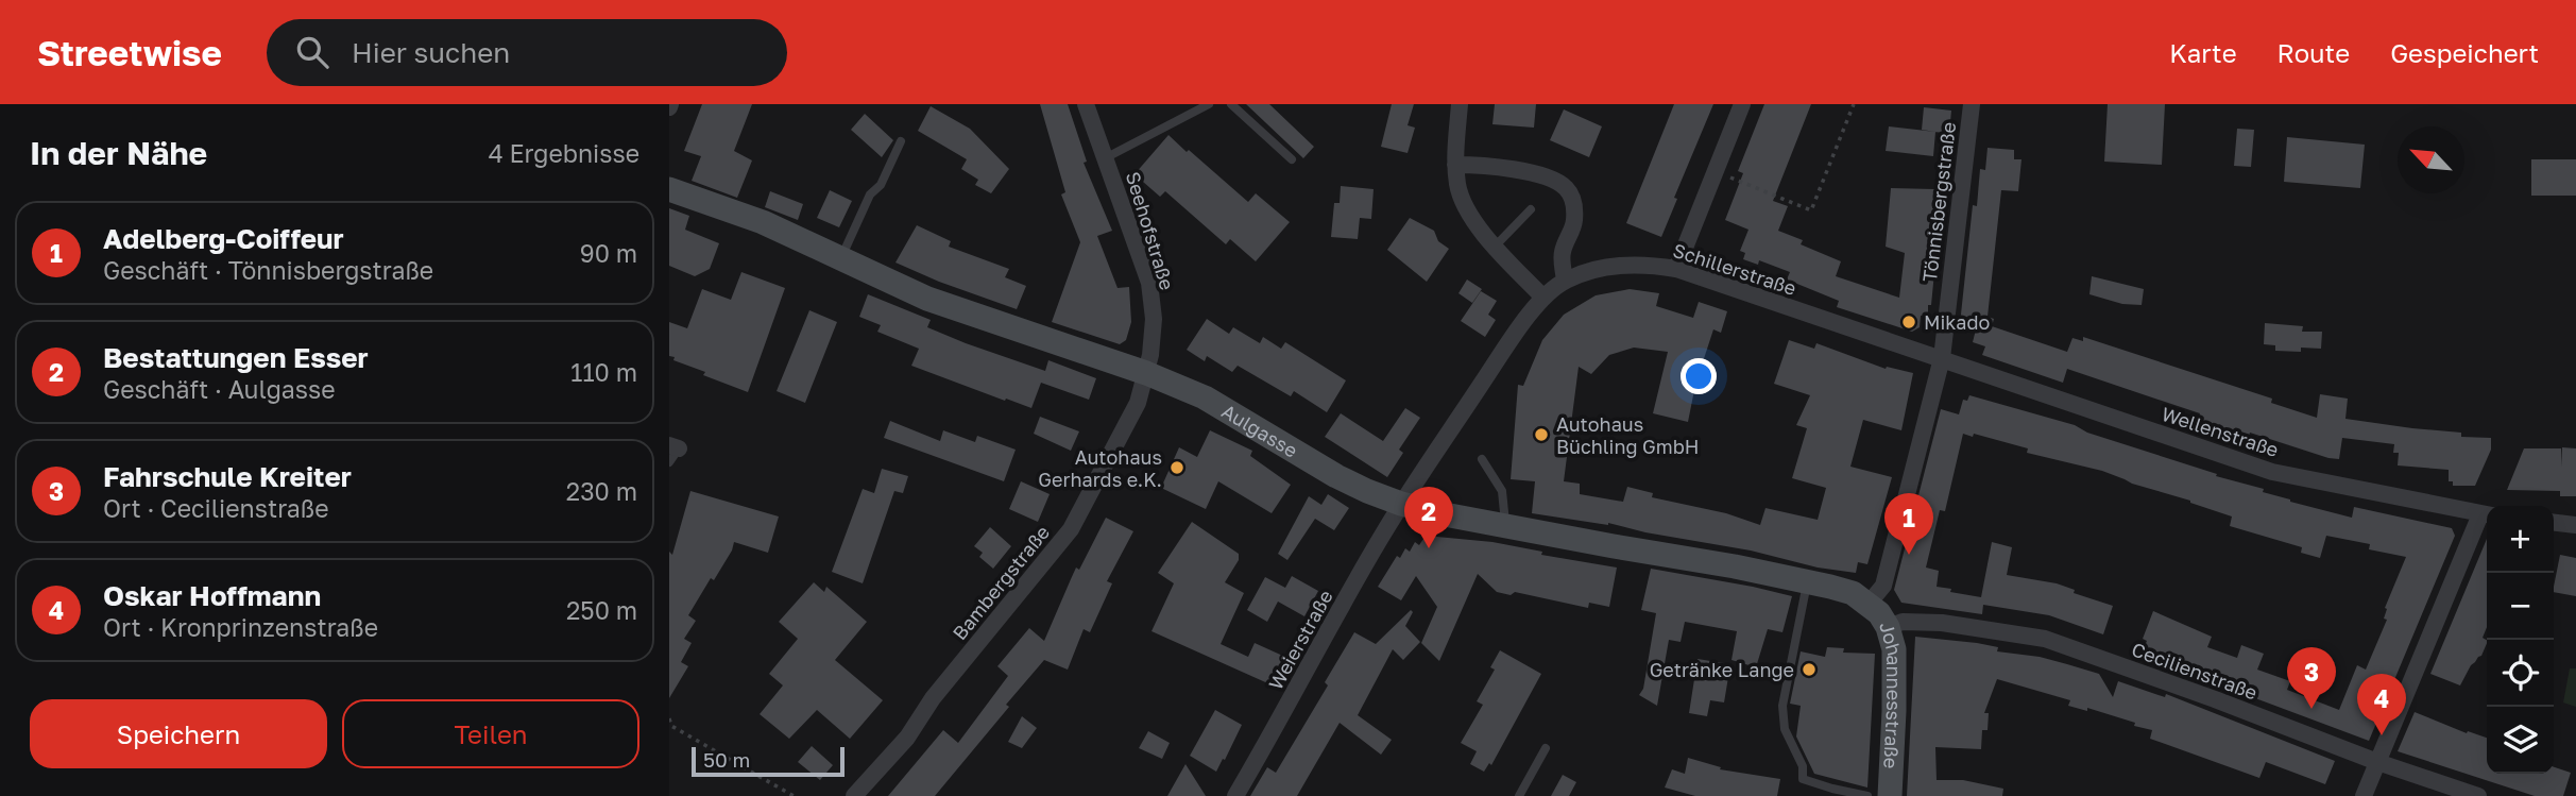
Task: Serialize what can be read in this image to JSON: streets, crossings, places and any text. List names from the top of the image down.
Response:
{
  "streets": {
    "main road": ["Aulgasse", "Johannesstraße"],
    "street": [
      "Tönnisbergstraße",
      "Seehofstraße",
      "Schillerstraße",
      "Wellenstraße",
      "Bambergstraße",
      "Weierstraße",
      "Cecilienstraße"
    ]
  },
  "crossings": [
    ["Tönnisbergstraße", "Schillerstraße"],
    ["Tönnisbergstraße", "Aulgasse"],
    ["Tönnisbergstraße", "Wellenstraße"],
    ["Tönnisbergstraße", "Johannesstraße"],
    ["Seehofstraße", "Aulgasse"],
    ["Seehofstraße", "Bambergstraße"],
    ["Schillerstraße", "Aulgasse"],
    ["Schillerstraße", "Wellenstraße"],
    ["Schillerstraße", "Weierstraße"],
    ["Aulgasse", "Bambergstraße"],
    ["Aulgasse", "Weierstraße"],
    ["Aulgasse", "Johannesstraße"],
    ["Cecilienstraße", "Johannesstraße"]
  ],
  "places": [
    "Mikado",
    "Autohaus Büchling GmbH",
    "Autohaus Gerhards e.K.",
    "Getränke Lange"
  ],
  "scale_bar": "50 m",
  "north": "top left",
  "page": {
    "header": "Streetwise",
    "search": "Hier suchen",
    "nav": ["Karte", "Route", "Gespeichert"],
    "heading": ["In der Nähe", "4 Ergebnisse"],
    "list": [
      {
        "mark": "1",
        "name": "Adelberg-Coiffeur",
        "note": "Geschäft · Tönnisbergstraße",
        "value": "90 m"
      },
      {
        "mark": "2",
        "name": "Bestattungen Esser",
        "note": "Geschäft · Aulgasse",
        "value": "110 m"
      },
      {
        "mark": "3",
        "name": "Fahrschule Kreiter",
        "note": "Ort · Cecilienstraße",
        "value": "230 m"
      },
      {
        "mark": "4",
        "name": "Oskar Hoffmann",
        "note": "Ort · Kronprinzenstraße",
        "value": "250 m"
      }
    ],
    "pins": [
      "2",
      "1",
      "3",
      "4"
    ],
    "map_buttons": ["+", "−"],
    "buttons": ["Speichern", "Teilen"],
    "scale": "50 m"
  }
}
